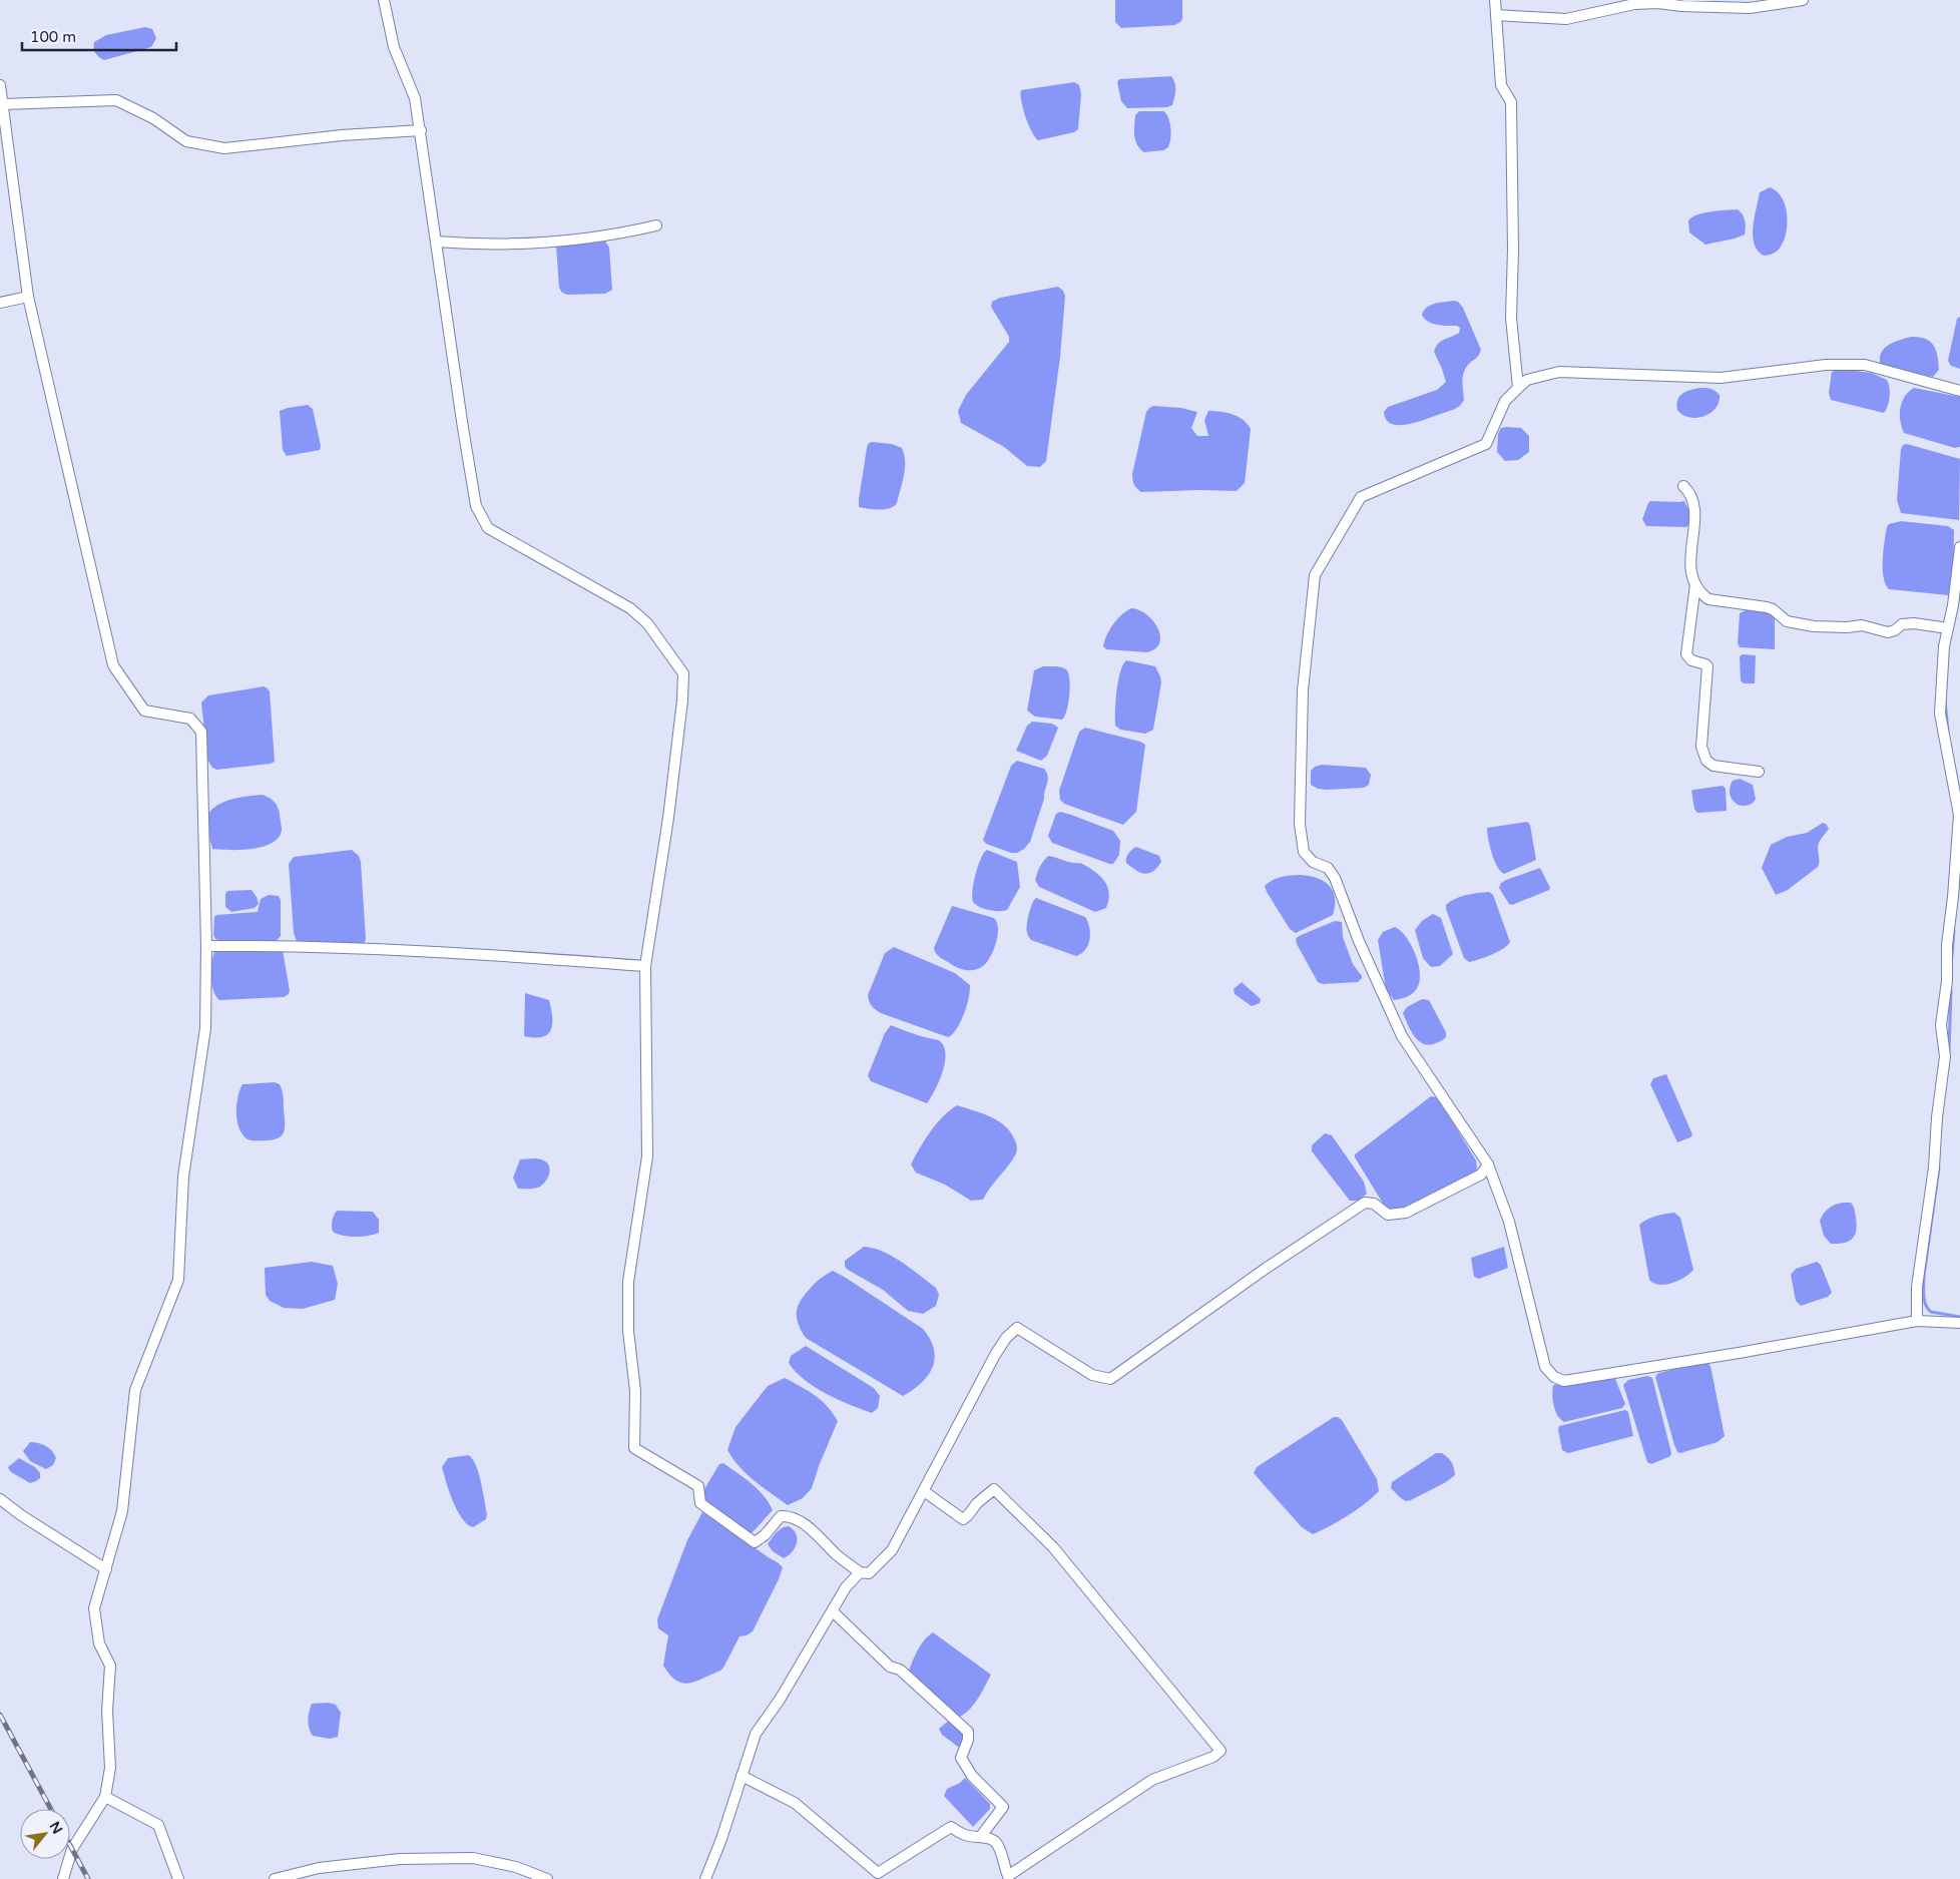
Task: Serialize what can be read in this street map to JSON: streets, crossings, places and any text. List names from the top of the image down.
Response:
{
  "scale_bar": "100 m",
  "north": "top right"
}
